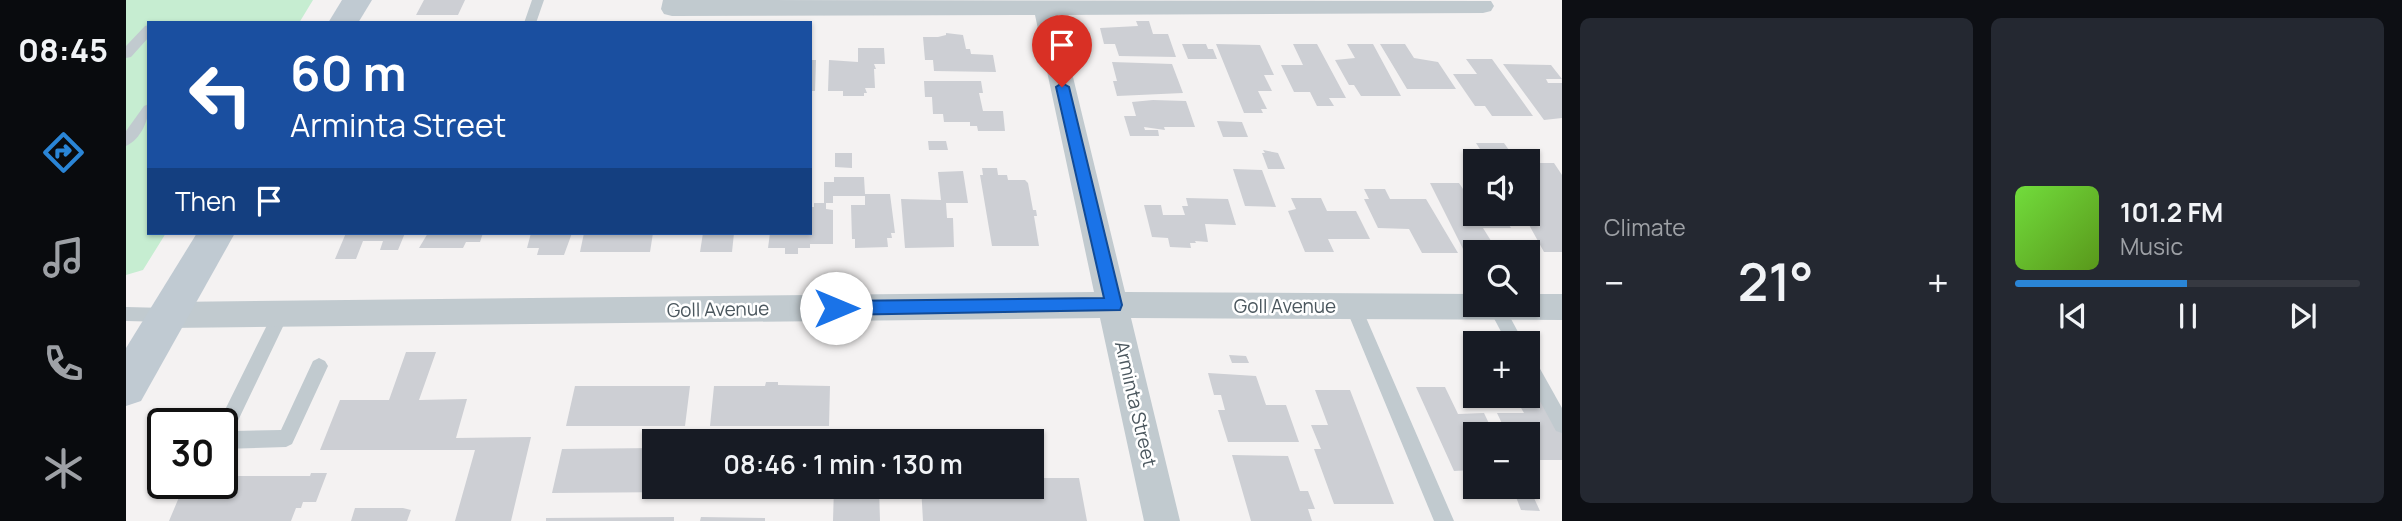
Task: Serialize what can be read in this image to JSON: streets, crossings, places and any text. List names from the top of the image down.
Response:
{
  "streets": {
    "street": ["Goll Avenue", "Arminta Street"]
  },
  "crossings": [
    ["Goll Avenue", "Arminta Street"]
  ],
  "page": {
    "tabs": "08:45",
    "tile": "Climate",
    "turn": ["60 m", "Arminta Street"],
    "map_buttons": ["+", "−"],
    "then": "Then",
    "song": ["101.2 FM", "Music"],
    "heat": ["−", "21°", "+"],
    "limit": "30",
    "trip": "08:46 · 1 min · 130 m"
  }
}
